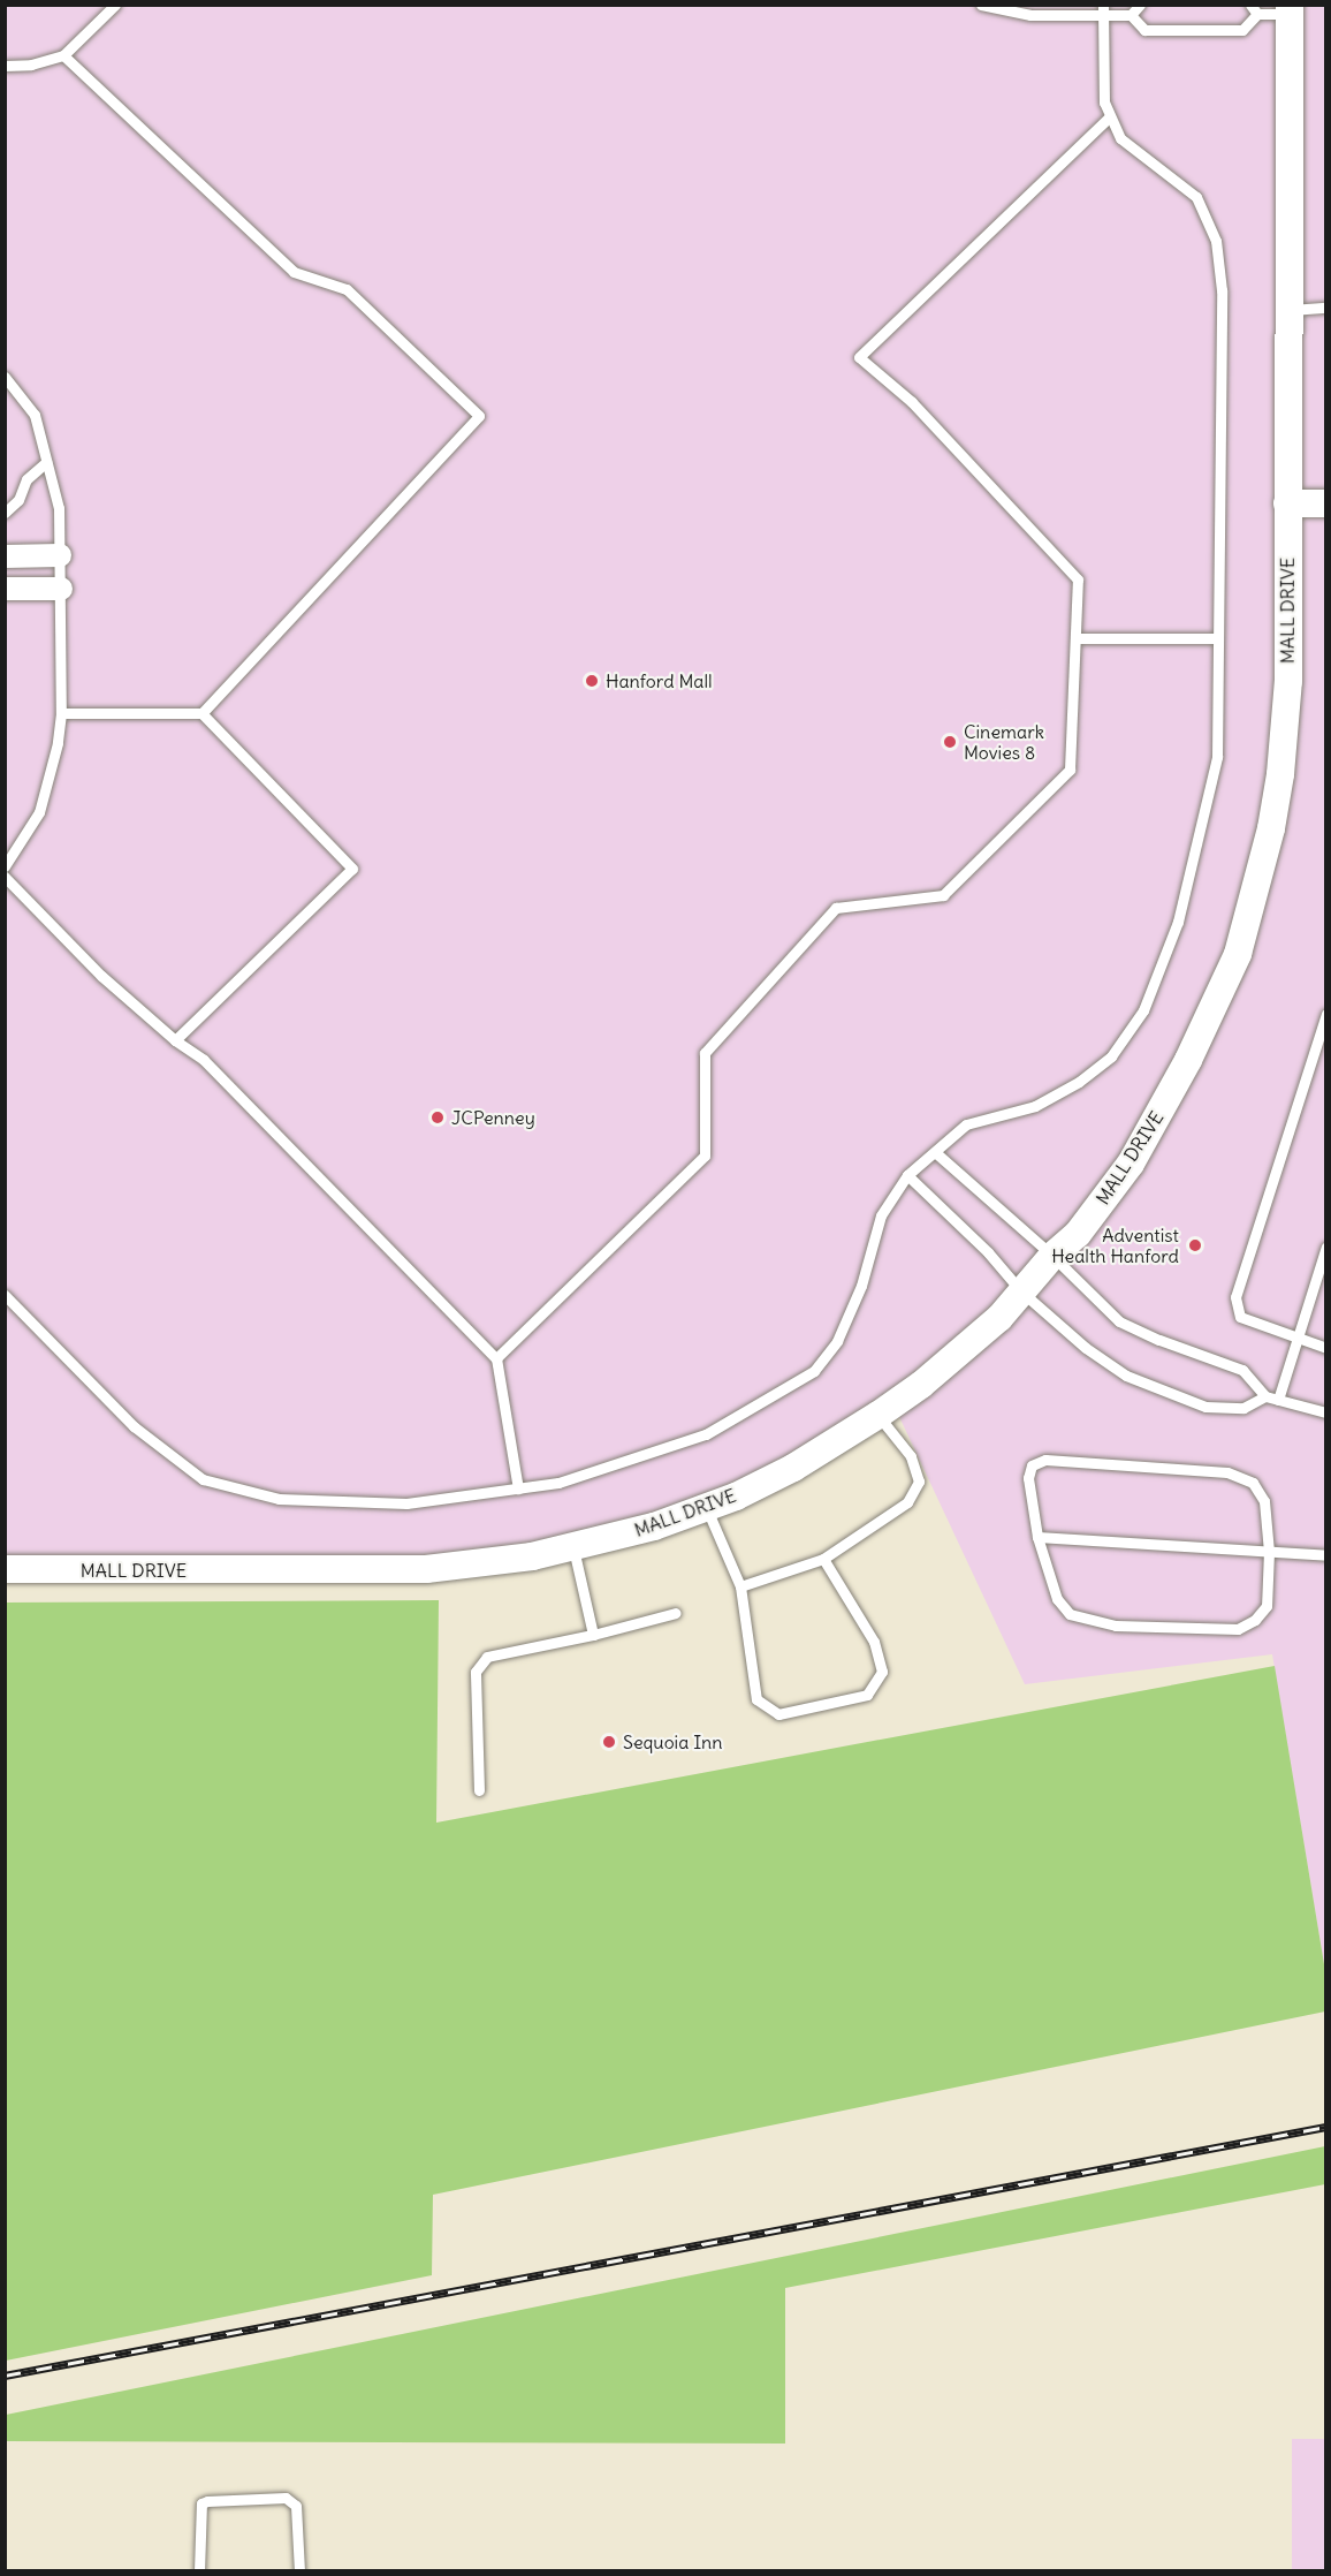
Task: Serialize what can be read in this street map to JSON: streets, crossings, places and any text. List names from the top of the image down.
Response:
{
  "streets": {
    "street": ["MALL DRIVE"]
  },
  "places": [
    "Hanford Mall",
    "Cinemark Movies 8",
    "JCPenney",
    "Adventist Health Hanford",
    "Sequoia Inn"
  ]
}
